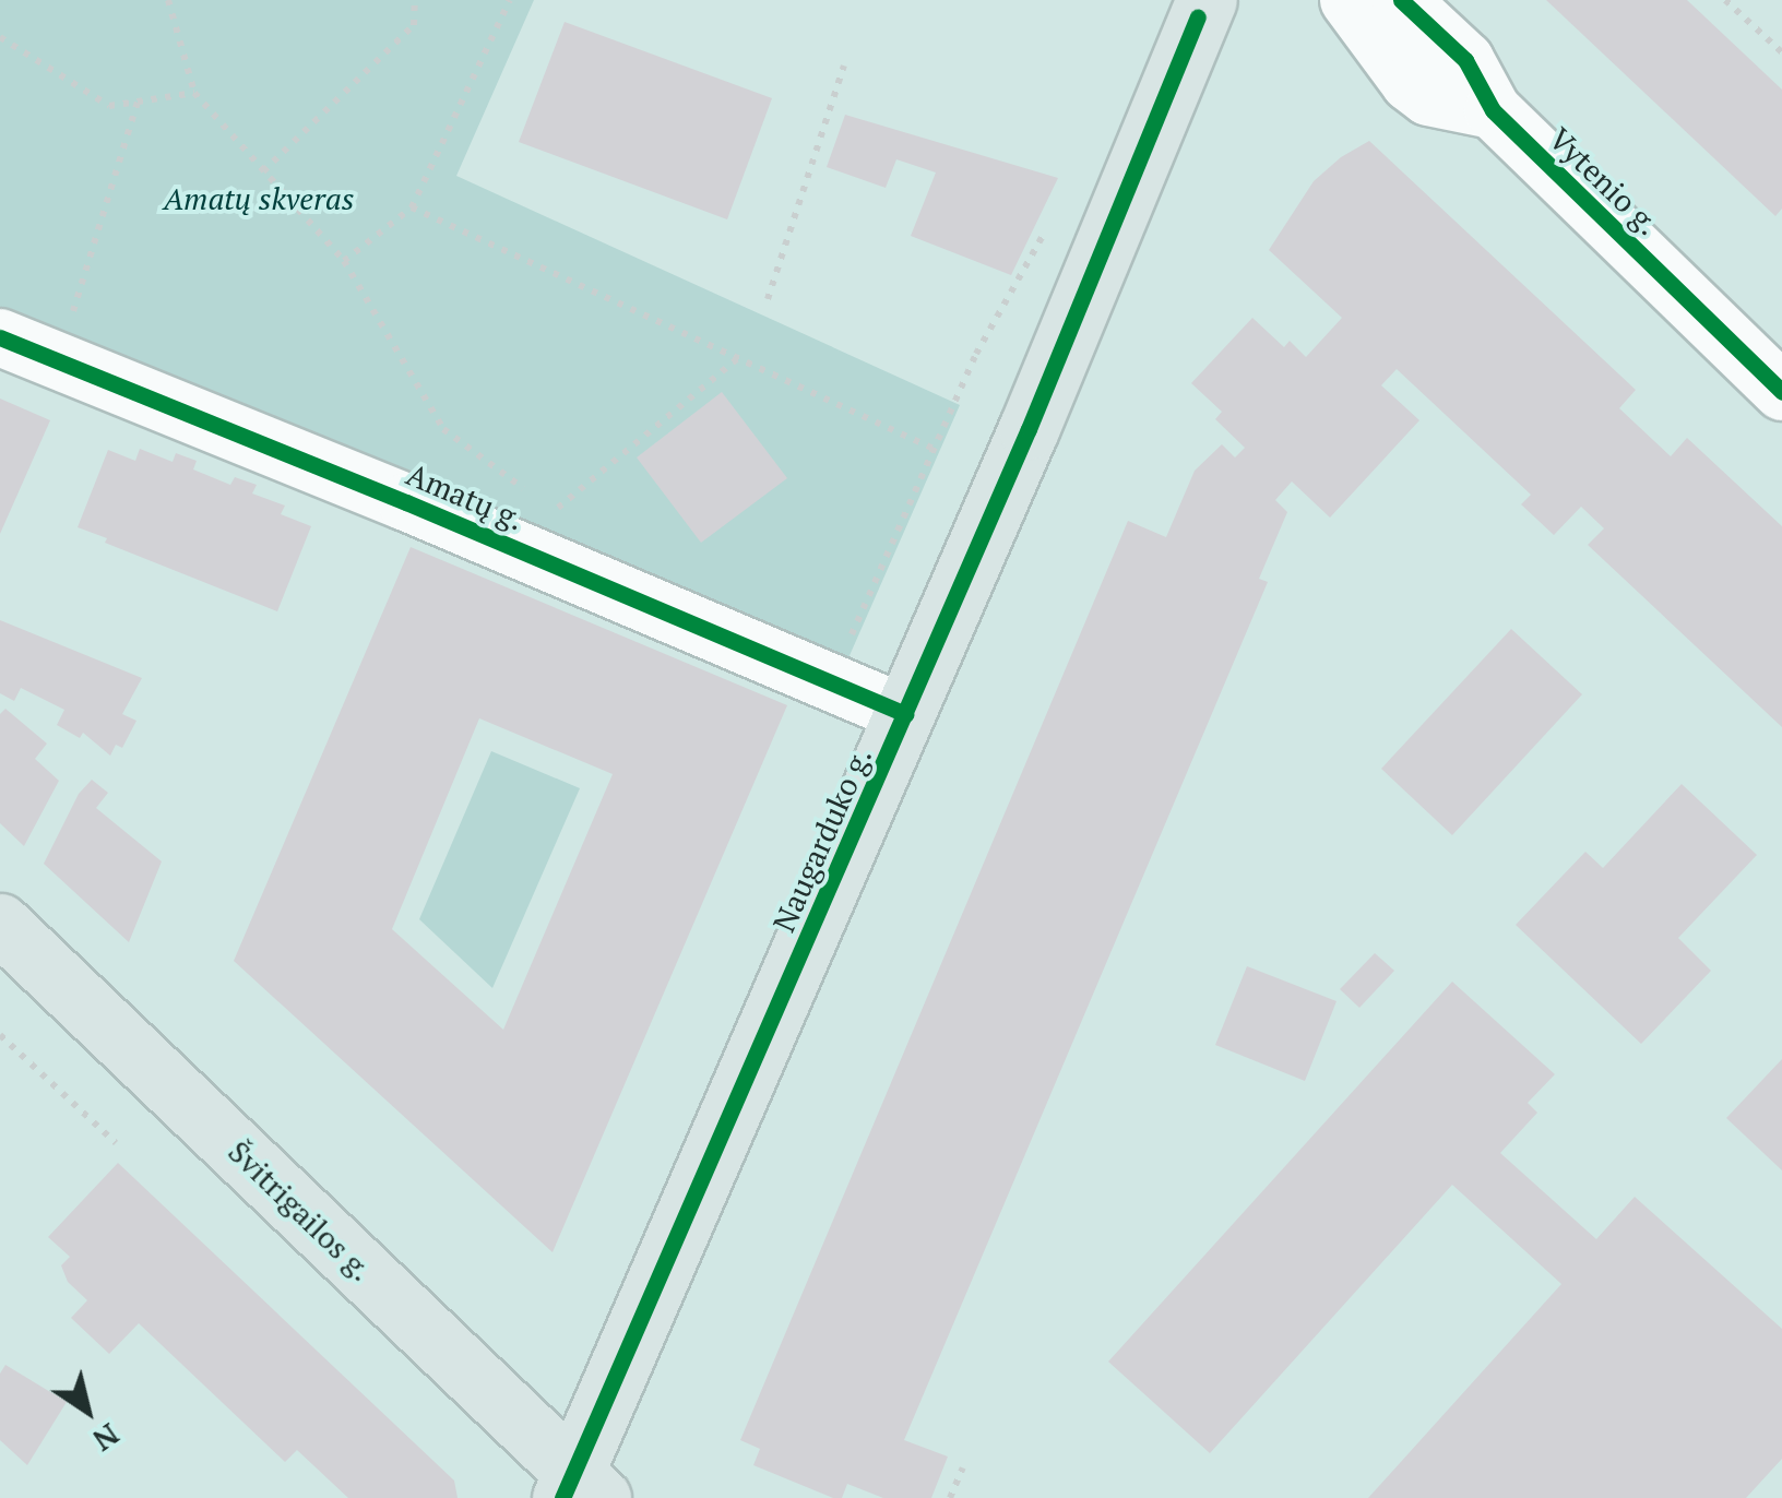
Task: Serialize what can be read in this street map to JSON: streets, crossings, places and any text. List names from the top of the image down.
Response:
{
  "streets": {
    "main road": ["Naugarduko g.", "Švitrigailos g."],
    "street": ["Vytenio g.", "Amatų g."]
  },
  "crossings": [
    ["Amatų g.", "Naugarduko g."],
    ["Naugarduko g.", "Švitrigailos g."]
  ],
  "parks": ["Amatų skveras"],
  "north": "bottom right"
}
